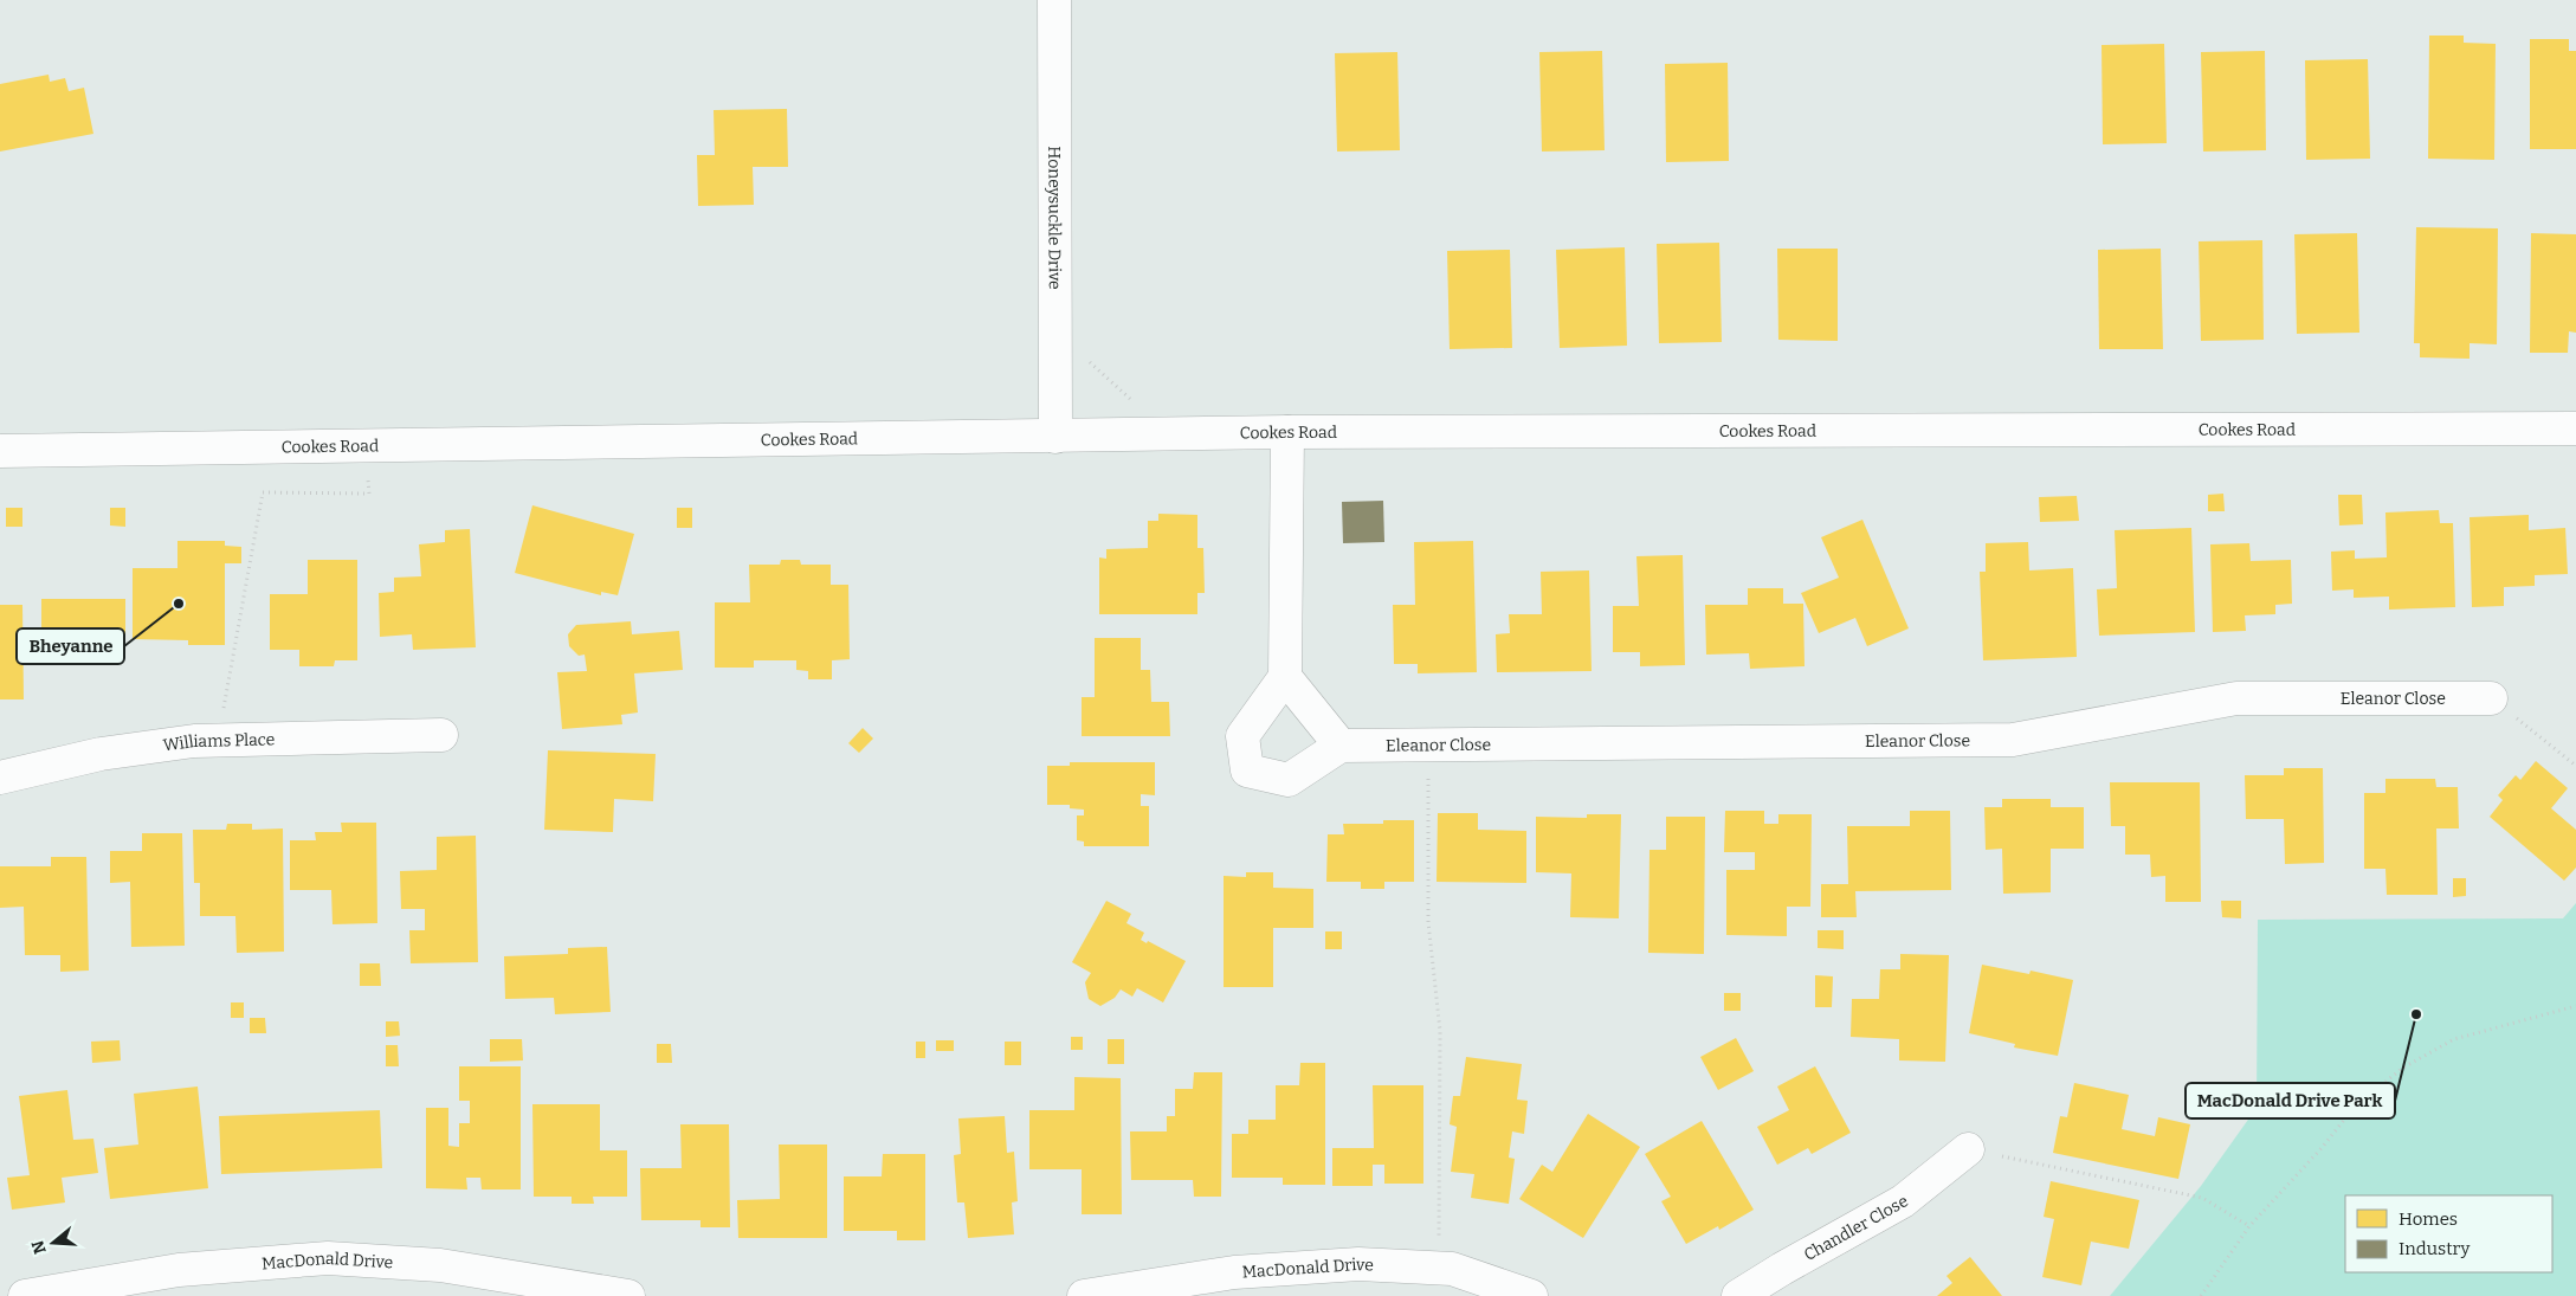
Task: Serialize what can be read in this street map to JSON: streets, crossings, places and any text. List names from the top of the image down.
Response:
{
  "streets": {
    "street": [
      "Honeysuckle Drive",
      "Cookes Road",
      "Eleanor Close",
      "Williams Place",
      "Chandler Close",
      "MacDonald Drive"
    ]
  },
  "crossings": [
    ["Honeysuckle Drive", "Cookes Road"]
  ],
  "places": ["Bheyanne", "MacDonald Drive Park"],
  "legend": ["Homes", "Industry"],
  "north": "left"
}
